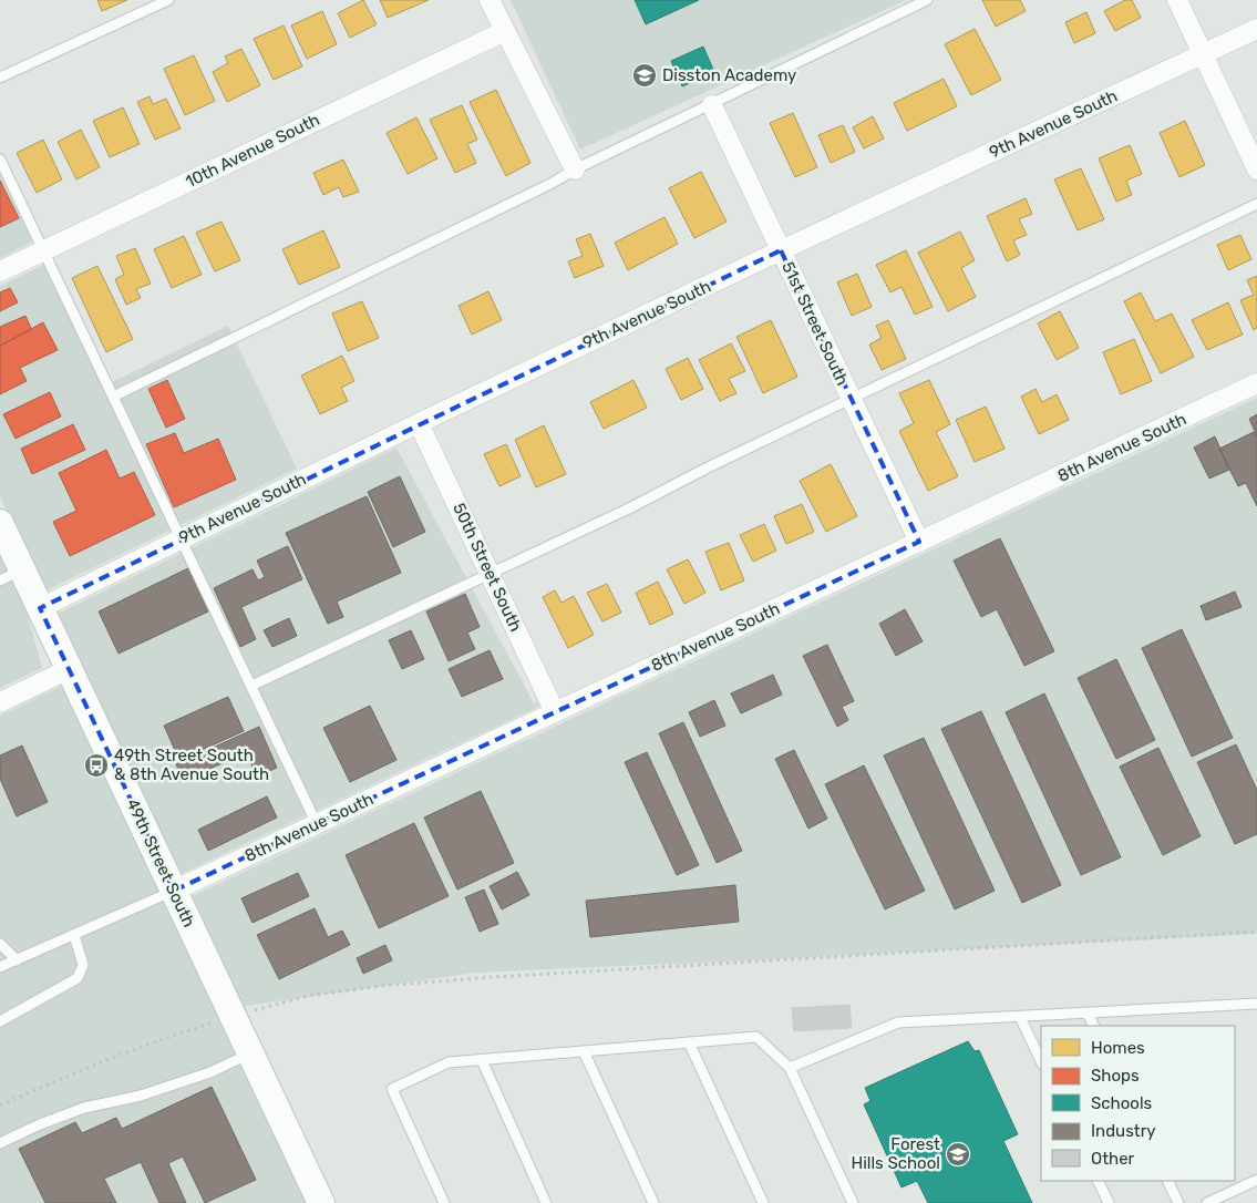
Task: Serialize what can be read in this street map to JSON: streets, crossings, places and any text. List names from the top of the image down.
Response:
{
  "streets": {
    "main road": ["49th Street South"],
    "street": [
      "9th Avenue South",
      "10th Avenue South",
      "51st Street South",
      "8th Avenue South",
      "50th Street South"
    ]
  },
  "crossings": [
    ["9th Avenue South", "51st Street South"],
    ["9th Avenue South", "50th Street South"],
    ["9th Avenue South", "49th Street South"],
    ["51st Street South", "8th Avenue South"],
    ["8th Avenue South", "50th Street South"],
    ["8th Avenue South", "49th Street South"]
  ],
  "places": {
    "school or university": ["Disston Academy", "Forest Hills School"],
    "bus stop": ["49th Street South & 8th Avenue South"]
  },
  "legend": [
    "Homes",
    "Shops",
    "Schools",
    "Industry",
    "Other"
  ]
}
